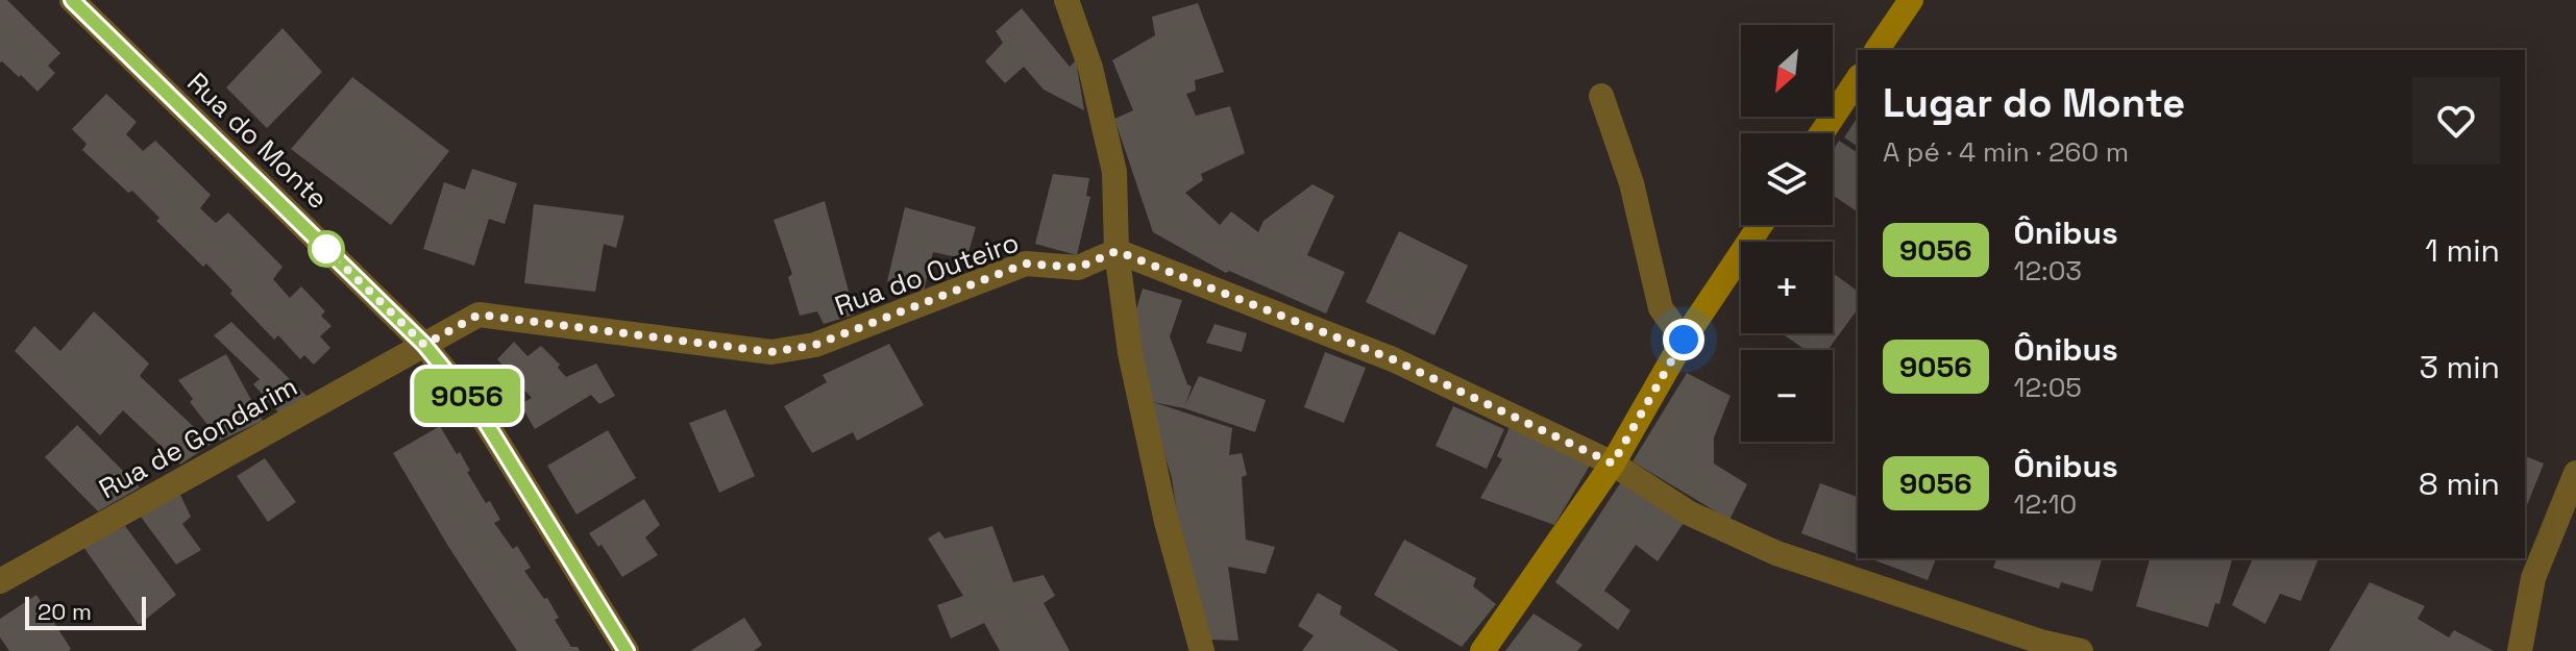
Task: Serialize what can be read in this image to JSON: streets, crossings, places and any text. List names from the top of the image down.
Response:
{
  "streets": {
    "street": ["Rua do Monte", "Rua do Outeiro", "Rua de Gondarim"]
  },
  "crossings": [
    ["Rua do Monte", "Rua do Outeiro"],
    ["Rua do Monte", "Rua de Gondarim"],
    ["Rua do Outeiro", "Rua de Gondarim"]
  ],
  "lines": ["bus line 9056"],
  "scale_bar": "20 m",
  "north": "bottom left",
  "page": {
    "on_map": "9056",
    "map_buttons": ["+", "−"],
    "heading": ["Lugar do Monte", "A pé · 4 min · 260 m"],
    "list": [
      {
        "mark": "9056",
        "name": "Ônibus",
        "note": "12:03",
        "value": "1 min"
      },
      {
        "mark": "9056",
        "name": "Ônibus",
        "note": "12:05",
        "value": "3 min"
      },
      {
        "mark": "9056",
        "name": "Ônibus",
        "note": "12:10",
        "value": "8 min"
      }
    ],
    "scale": "20 m"
  }
}
